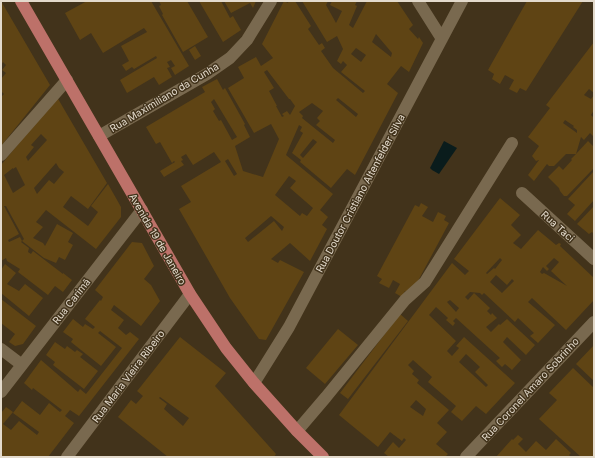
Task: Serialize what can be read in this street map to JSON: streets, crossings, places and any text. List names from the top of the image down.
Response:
{
  "streets": {
    "main road": ["Avenida 19 de Janeiro"],
    "street": [
      "Rua Maximiliano da Cunha",
      "Rua Doutor Cristiano Altenfelder Silva",
      "Rua Taci",
      "Rua Carimã",
      "Rua Maria Vieira Ribeiro",
      "Rua Coronel Amaro Sobrinho"
    ]
  },
  "crossings": [
    ["Rua Maximiliano da Cunha", "Avenida 19 de Janeiro"],
    ["Rua Doutor Cristiano Altenfelder Silva", "Avenida 19 de Janeiro"],
    ["Avenida 19 de Janeiro", "Rua Carimã"],
    ["Avenida 19 de Janeiro", "Rua Maria Vieira Ribeiro"]
  ]
}
